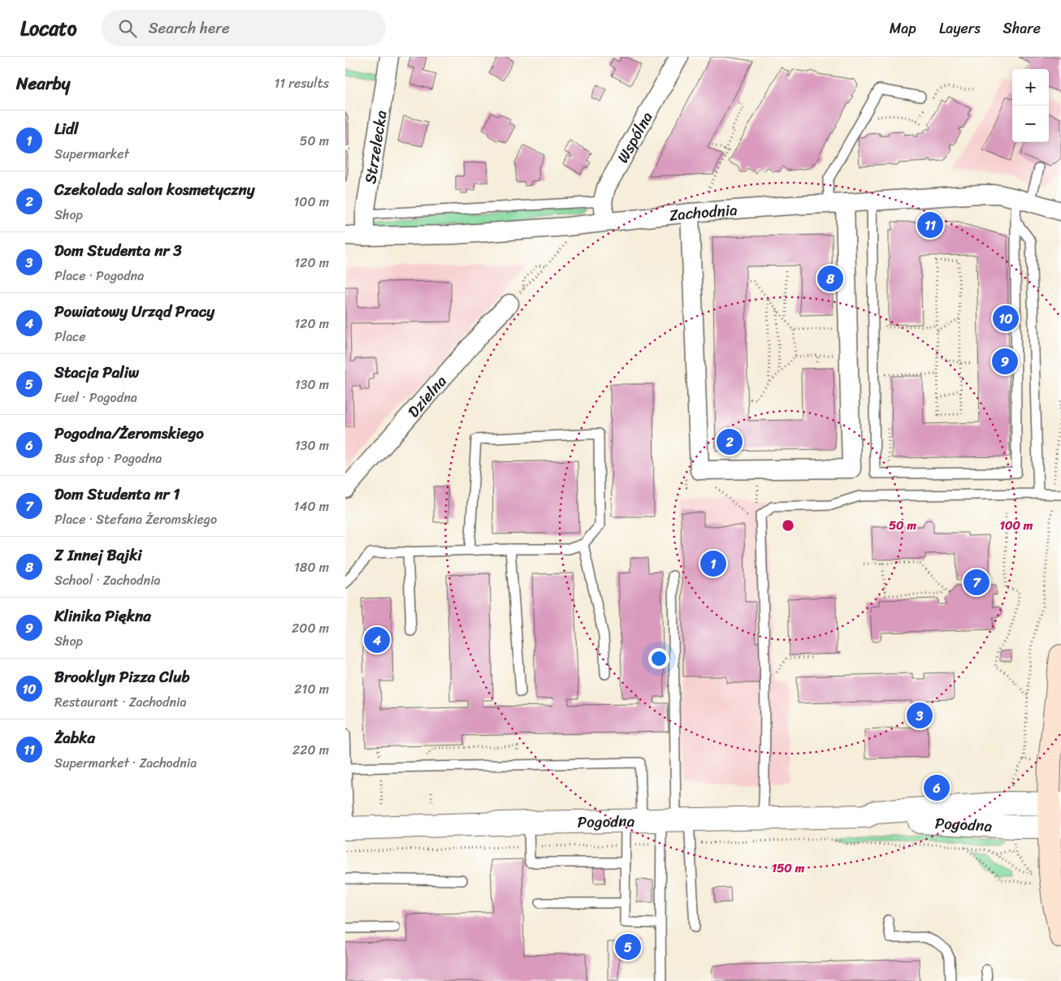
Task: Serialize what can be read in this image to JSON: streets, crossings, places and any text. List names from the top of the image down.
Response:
{
  "streets": {
    "street": [
      "Wspólna",
      "Strzelecka",
      "Zachodnia",
      "Dzielna",
      "Pogodna"
    ]
  },
  "crossings": [
    ["Wspólna", "Zachodnia"],
    ["Strzelecka", "Zachodnia"]
  ],
  "page": {
    "header": "Locato",
    "search": "Search here",
    "nav": ["Map", "Layers", "Share"],
    "heading": ["Nearby", "11 results"],
    "map_buttons": ["+", "−"],
    "list": [
      {
        "mark": "1",
        "name": "Lidl",
        "note": "Supermarket",
        "value": "50 m"
      },
      {
        "mark": "2",
        "name": "Czekolada salon kosmetyczny",
        "note": "Shop",
        "value": "100 m"
      },
      {
        "mark": "3",
        "name": "Dom Studenta nr 3",
        "note": "Place · Pogodna",
        "value": "120 m"
      },
      {
        "mark": "4",
        "name": "Powiatowy Urząd Pracy",
        "note": "Place",
        "value": "120 m"
      },
      {
        "mark": "5",
        "name": "Stacja Paliw",
        "note": "Fuel · Pogodna",
        "value": "130 m"
      },
      {
        "mark": "6",
        "name": "Pogodna/Żeromskiego",
        "note": "Bus stop · Pogodna",
        "value": "130 m"
      },
      {
        "mark": "7",
        "name": "Dom Studenta nr 1",
        "note": "Place · Stefana Żeromskiego",
        "value": "140 m"
      },
      {
        "mark": "8",
        "name": "Z Innej Bajki",
        "note": "School · Zachodnia",
        "value": "180 m"
      },
      {
        "mark": "9",
        "name": "Klinika Piękna",
        "note": "Shop",
        "value": "200 m"
      },
      {
        "mark": "10",
        "name": "Brooklyn Pizza Club",
        "note": "Restaurant · Zachodnia",
        "value": "210 m"
      },
      {
        "mark": "11",
        "name": "Żabka",
        "note": "Supermarket · Zachodnia",
        "value": "220 m"
      }
    ],
    "pins": [
      "11",
      "8",
      "10",
      "9",
      "2",
      "1",
      "7",
      "4",
      "3",
      "6",
      "5"
    ]
  },
  "rings": ["50 m", "100 m", "150 m"]
}
